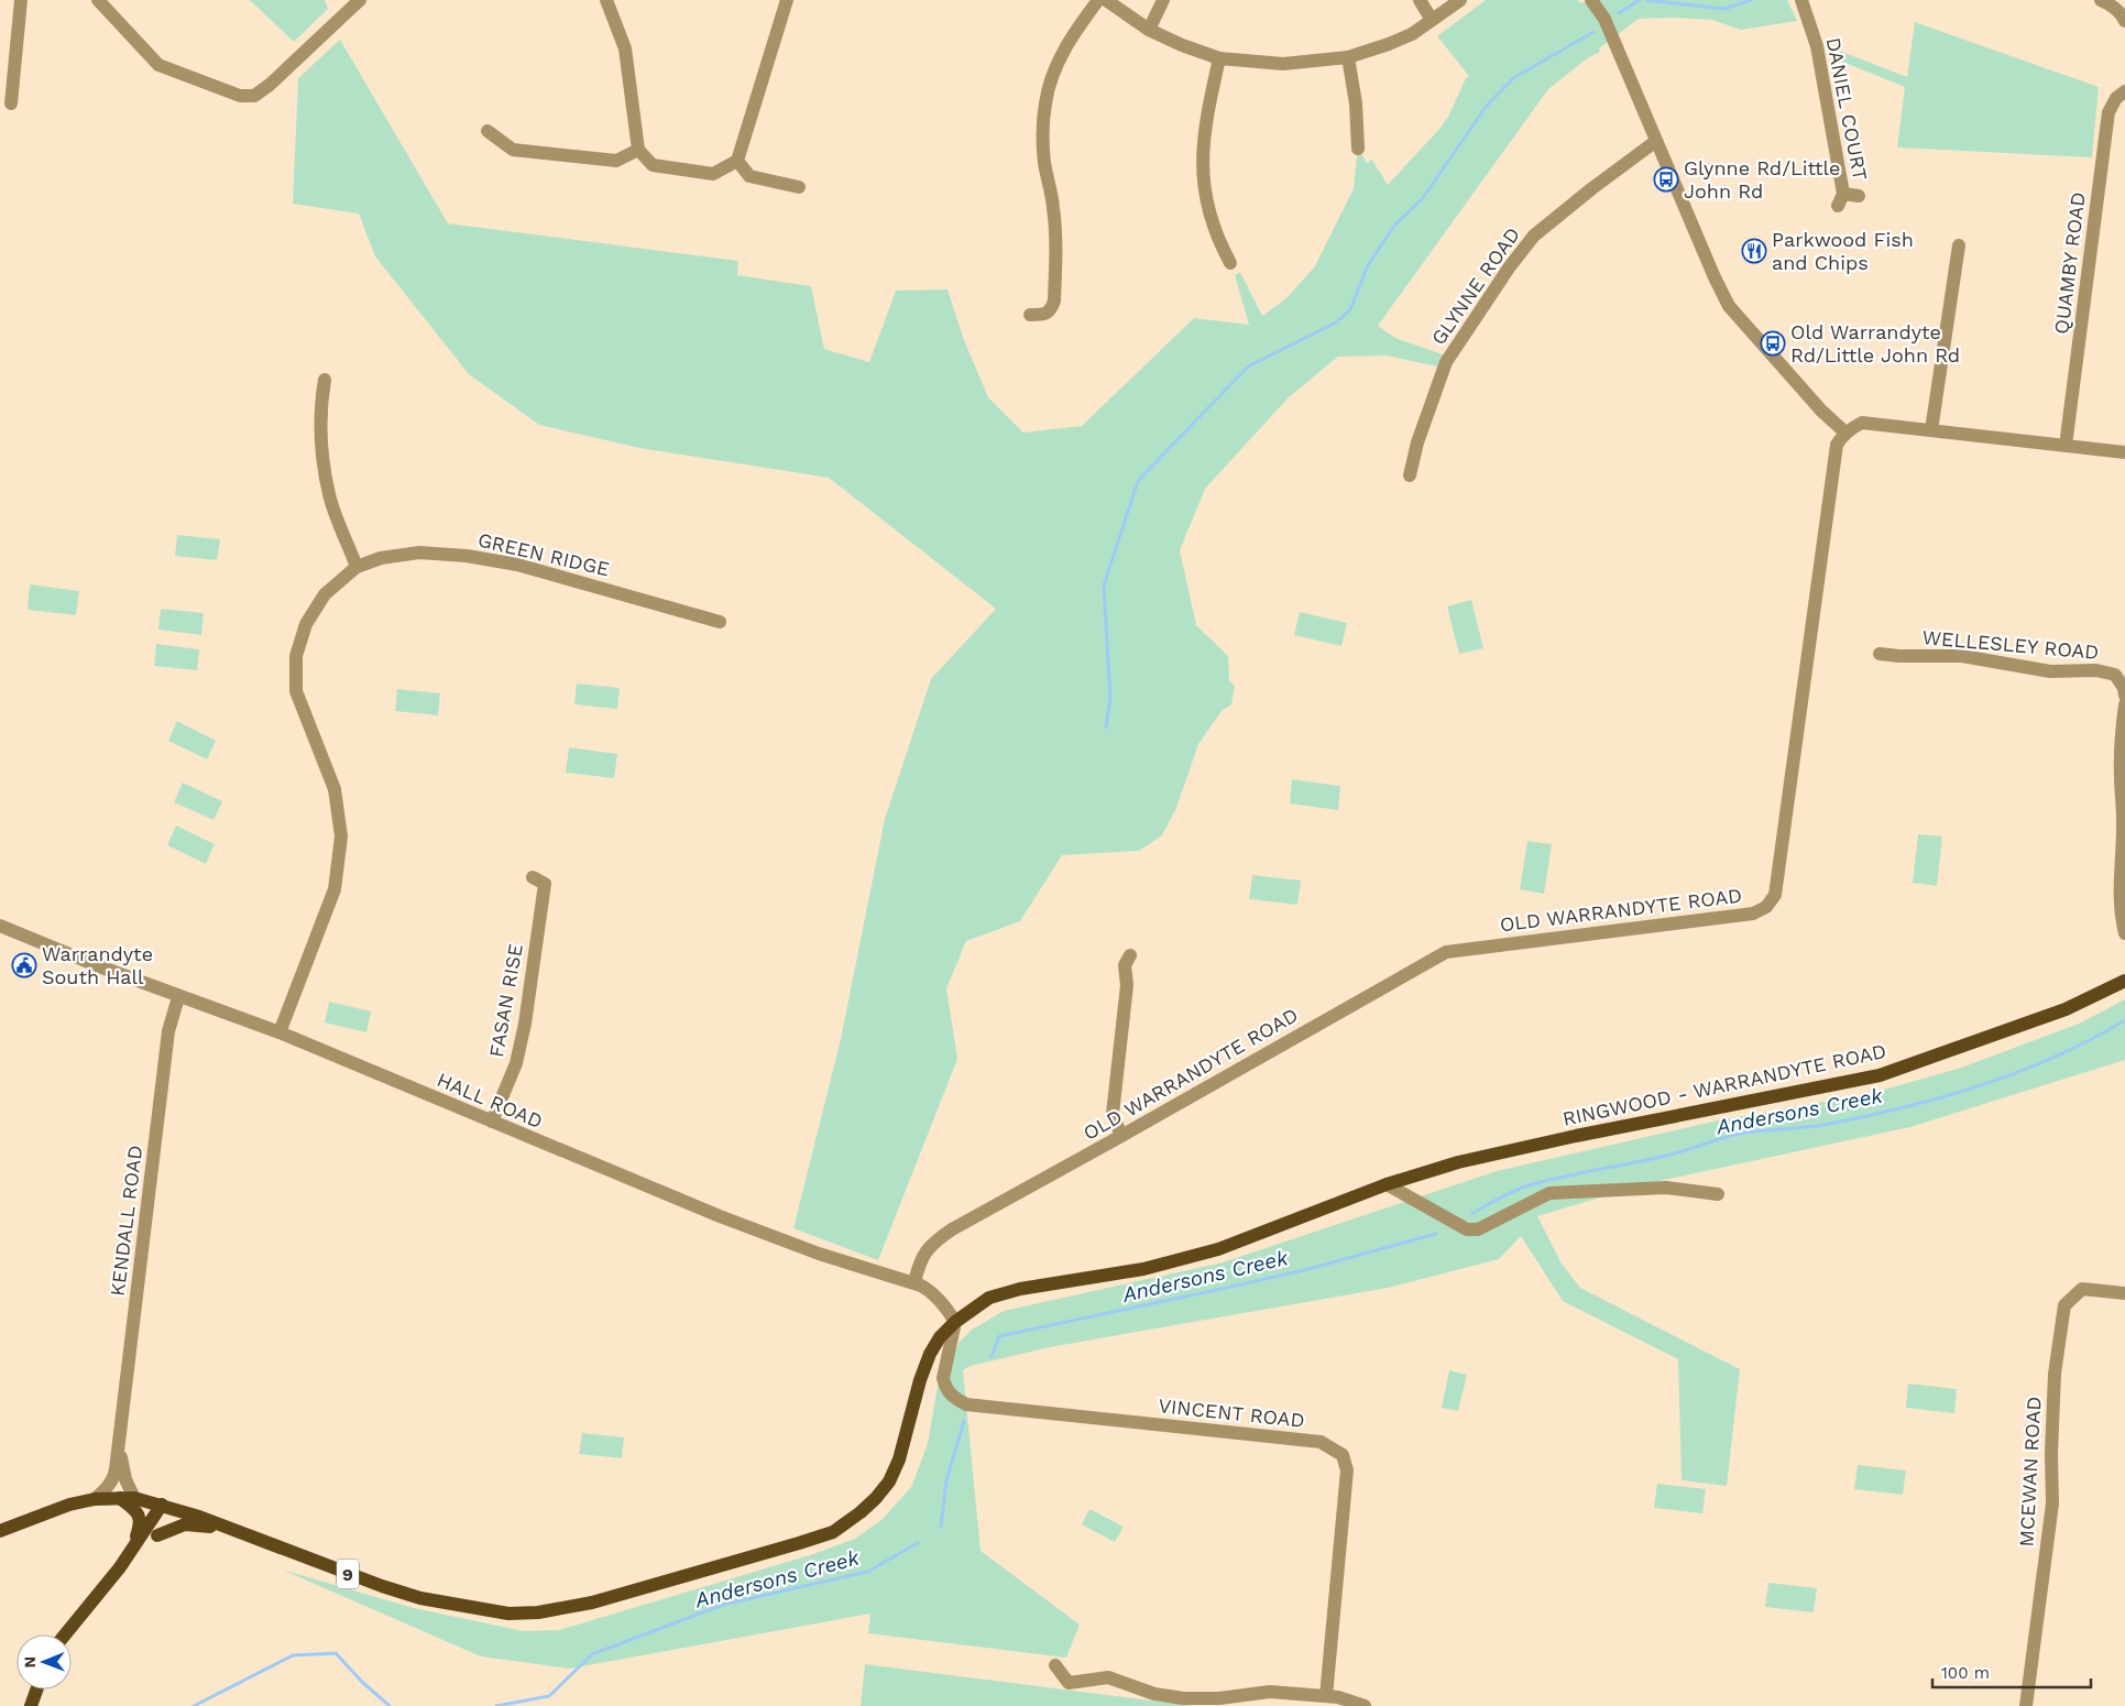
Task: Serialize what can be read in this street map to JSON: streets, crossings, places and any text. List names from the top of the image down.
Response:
{
  "streets": {
    "main road": ["RINGWOOD - WARRANDYTE ROAD", "9"],
    "street": [
      "DANIEL COURT",
      "QUAMBY ROAD",
      "GLYNNE ROAD",
      "GREEN RIDGE",
      "WELLESLEY ROAD",
      "OLD WARRANDYTE ROAD",
      "FASAN RISE",
      "HALL ROAD",
      "KENDALL ROAD",
      "VINCENT ROAD",
      "MCEWAN ROAD"
    ]
  },
  "crossings": [
    ["OLD WARRANDYTE ROAD", "HALL ROAD"],
    ["FASAN RISE", "HALL ROAD"],
    ["RINGWOOD - WARRANDYTE ROAD", "HALL ROAD"],
    ["RINGWOOD - WARRANDYTE ROAD", "KENDALL ROAD"],
    ["RINGWOOD - WARRANDYTE ROAD", "VINCENT ROAD"],
    ["HALL ROAD", "KENDALL ROAD"],
    ["HALL ROAD", "VINCENT ROAD"]
  ],
  "water": ["Andersons Creek"],
  "places": {
    "bus stop": ["Glynne Rd/Little John Rd", "Old Warrandyte Rd/Little John Rd"],
    "restaurant": ["Parkwood Fish and Chips"],
    "public building": ["Warrandyte South Hall"]
  },
  "scale_bar": "100 m",
  "north": "left"
}
